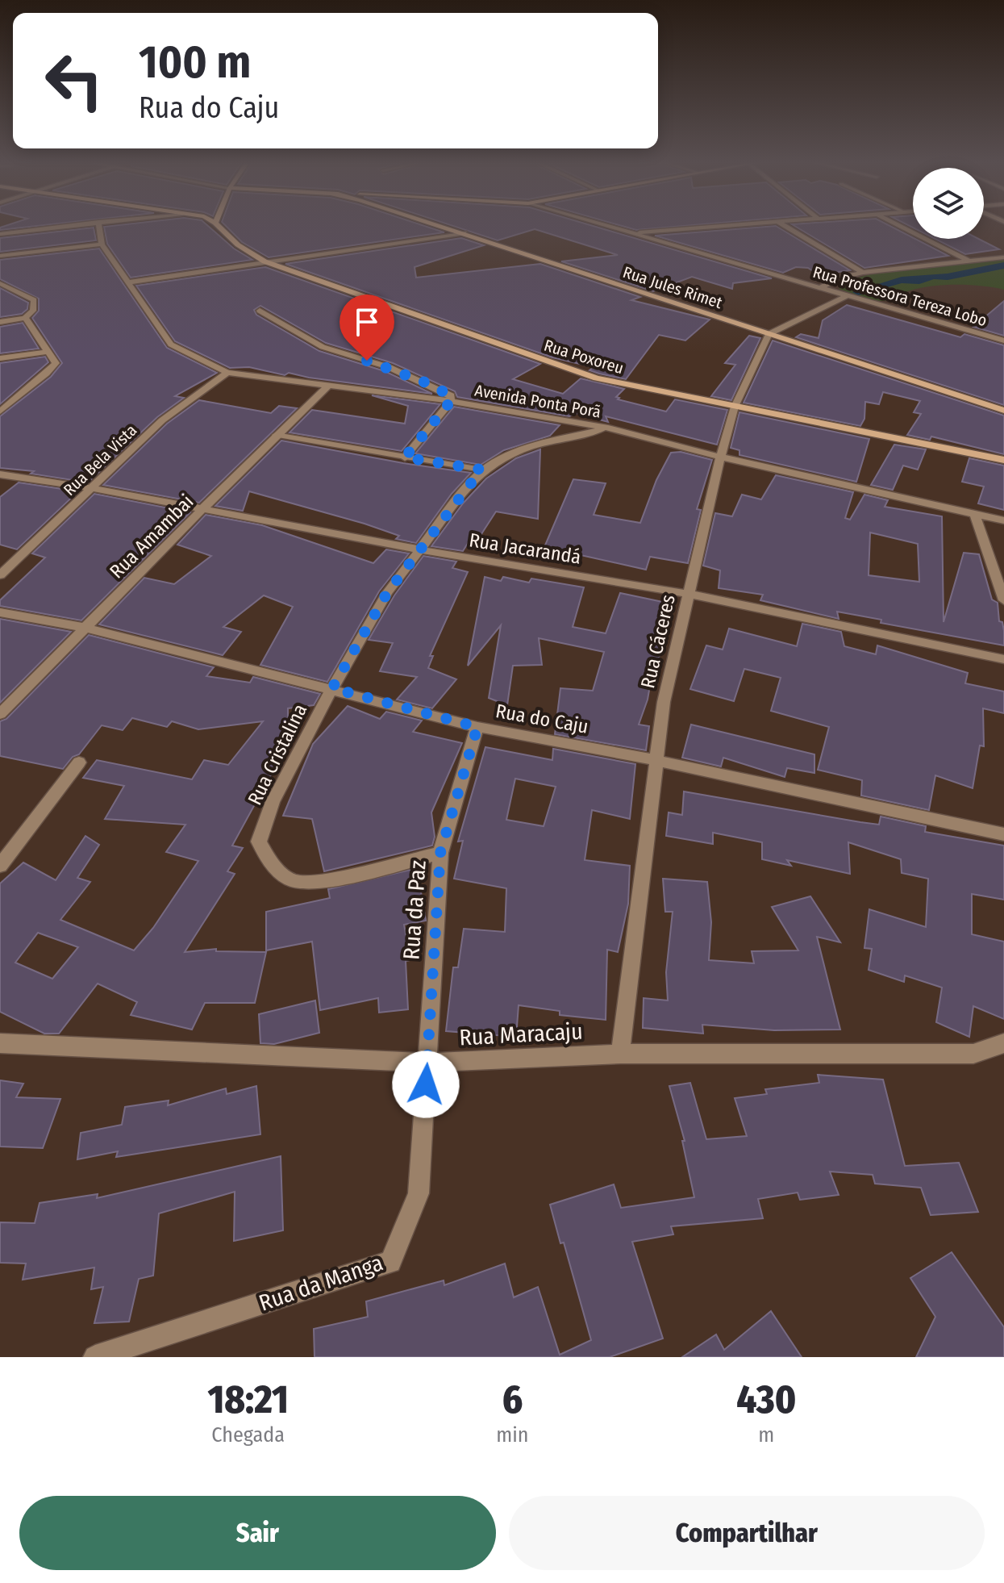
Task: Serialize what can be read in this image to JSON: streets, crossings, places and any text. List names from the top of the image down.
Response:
{
  "streets": {
    "street": [
      "Rua Jules Rimet",
      "Rua Professora Tereza Lobo",
      "Rua Poxoreu",
      "Avenida Ponta Porã",
      "Rua Bela Vista",
      "Rua Amambai",
      "Rua Jacarandá",
      "Rua Cáceres",
      "Rua do Caju",
      "Rua Cristalina",
      "Rua da Paz",
      "Rua Maracaju",
      "Rua da Manga"
    ]
  },
  "crossings": [
    ["Rua Jules Rimet", "Rua Cáceres"],
    ["Rua Poxoreu", "Rua Cáceres"],
    ["Avenida Ponta Porã", "Rua Bela Vista"],
    ["Avenida Ponta Porã", "Rua Amambai"],
    ["Avenida Ponta Porã", "Rua Cáceres"],
    ["Avenida Ponta Porã", "Rua Cristalina"],
    ["Rua Bela Vista", "Rua Jacarandá"],
    ["Rua Amambai", "Rua Jacarandá"],
    ["Rua Amambai", "Rua do Caju"],
    ["Rua Jacarandá", "Rua Cáceres"],
    ["Rua Jacarandá", "Rua Cristalina"],
    ["Rua Cáceres", "Rua do Caju"],
    ["Rua Cáceres", "Rua Maracaju"],
    ["Rua do Caju", "Rua Cristalina"],
    ["Rua do Caju", "Rua da Paz"],
    ["Rua Cristalina", "Rua da Paz"],
    ["Rua da Paz", "Rua Maracaju"],
    ["Rua da Paz", "Rua da Manga"],
    ["Rua Maracaju", "Rua da Manga"]
  ],
  "page": {
    "turn": ["100 m", "Rua do Caju"],
    "eta": [
      "18:21",
      "Chegada",
      "6",
      "min",
      "430",
      "m"
    ],
    "buttons": ["Sair", "Compartilhar"]
  }
}
